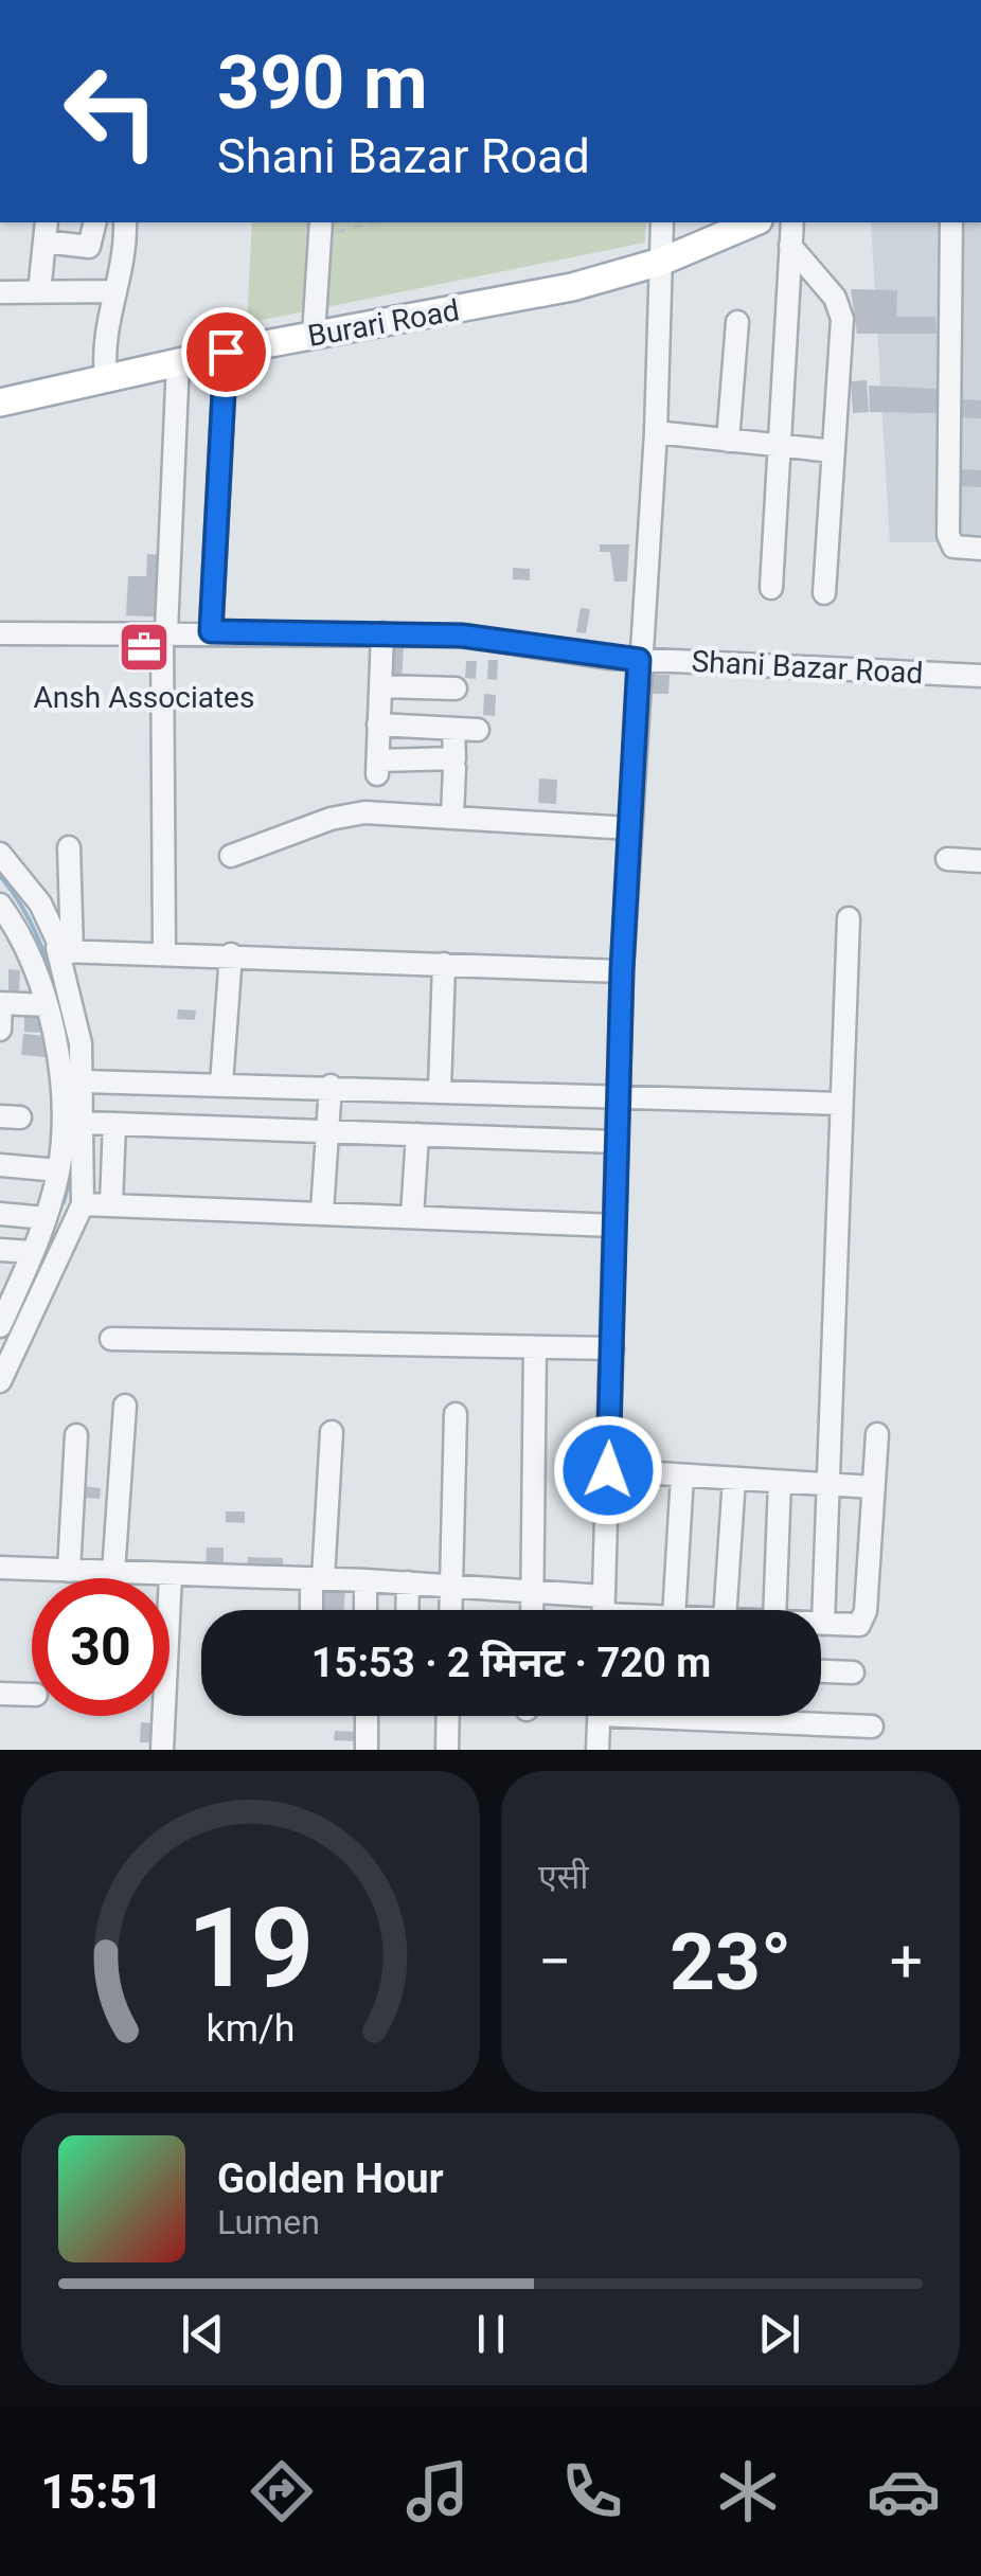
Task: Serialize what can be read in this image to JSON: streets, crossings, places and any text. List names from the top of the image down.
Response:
{
  "streets": {
    "main road": ["Burari Road"],
    "street": ["Shani Bazar Road"]
  },
  "places": {
    "office": ["Ansh Associates"]
  },
  "page": {
    "turn": ["390 m", "Shani Bazar Road"],
    "limit": "30",
    "trip": "15:53 · 2 मिनट · 720 m",
    "tile": "एसी",
    "heat": ["−", "23°", "+"],
    "song": ["Golden Hour", "Lumen"],
    "tabs": "15:51",
    "gauge": ["19", "km/h"]
  }
}
